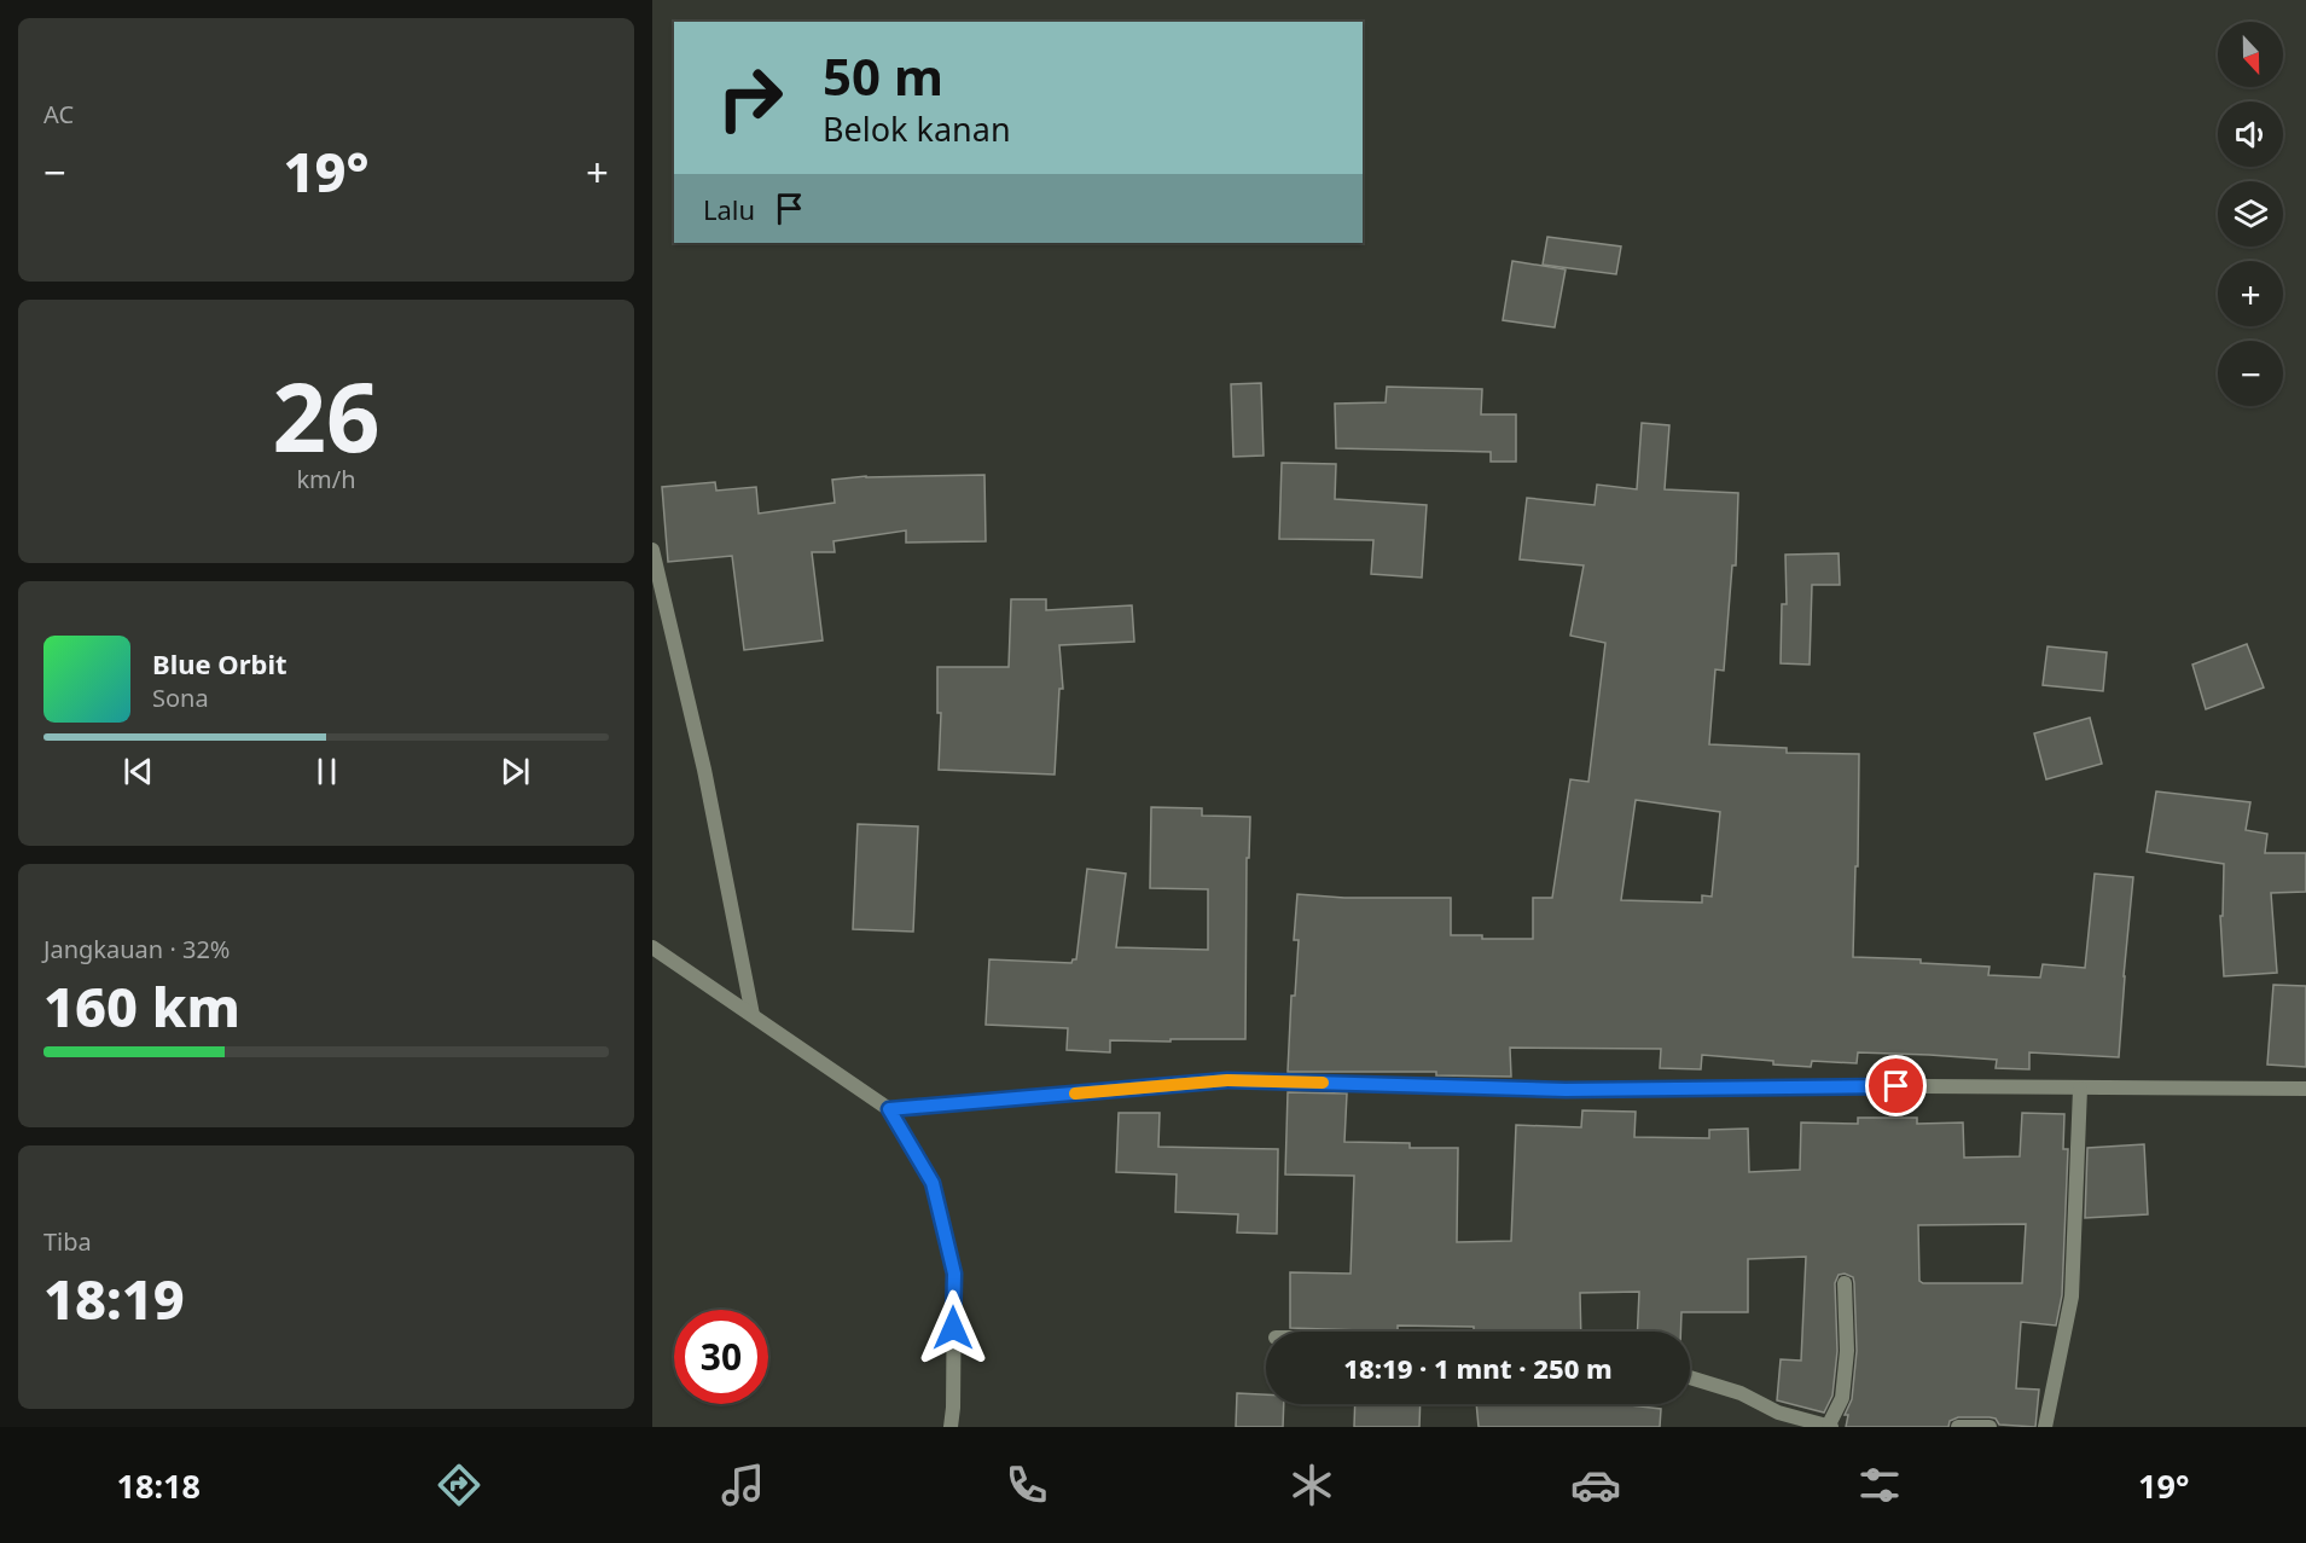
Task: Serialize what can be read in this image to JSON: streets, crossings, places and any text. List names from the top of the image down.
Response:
{
  "north": "bottom",
  "page": {
    "tile": [
      "AC",
      ["26", "km/h"],
      ["Jangkauan · 32%", "160 km"],
      ["Tiba", "18:19"]
    ],
    "map_buttons": ["+", "−"],
    "turn": ["50 m", "Belok kanan"],
    "heat": ["−", "19°", "+"],
    "then": "Lalu",
    "song": ["Blue Orbit", "Sona"],
    "limit": "30",
    "trip": "18:19 · 1 mnt · 250 m",
    "tabs": ["18:18", "19°"]
  }
}
